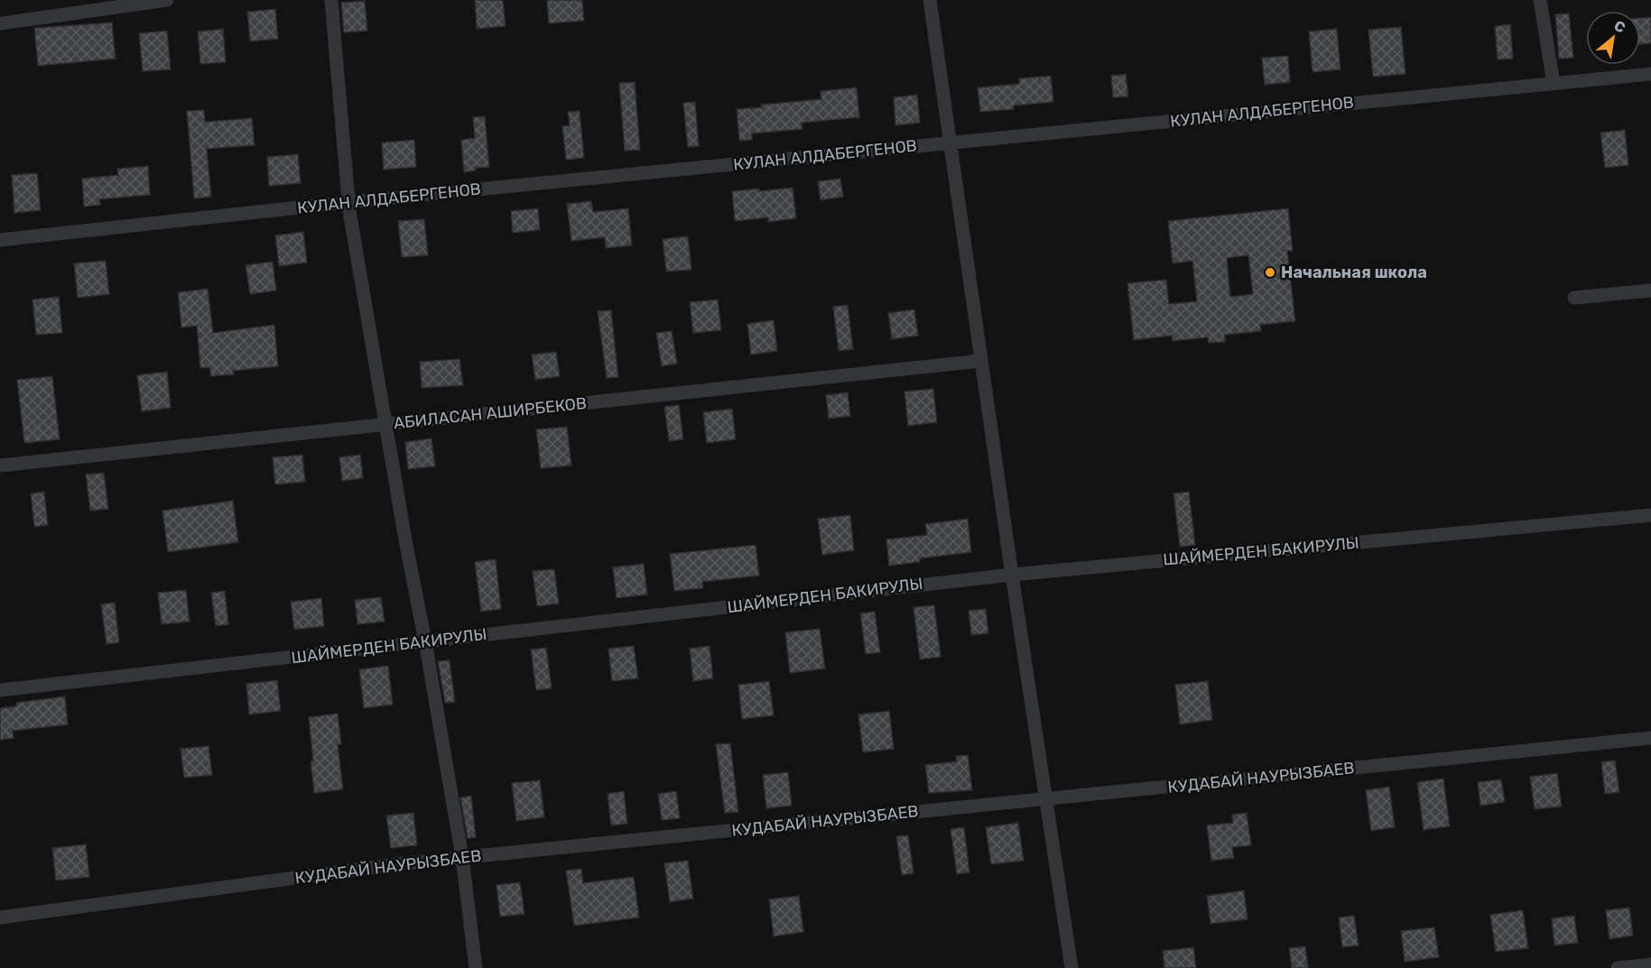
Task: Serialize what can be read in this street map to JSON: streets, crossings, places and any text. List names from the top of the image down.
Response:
{
  "streets": {
    "street": [
      "КУЛАН АЛДАБЕРГЕНОВ",
      "АБИЛАСАН АШИРБЕКОВ",
      "ШАЙМЕРДЕН БАКИРУЛЫ",
      "КУДАБАЙ НАУРЫЗБАЕВ"
    ]
  },
  "places": ["Начальная школа"],
  "north": "top right"
}
